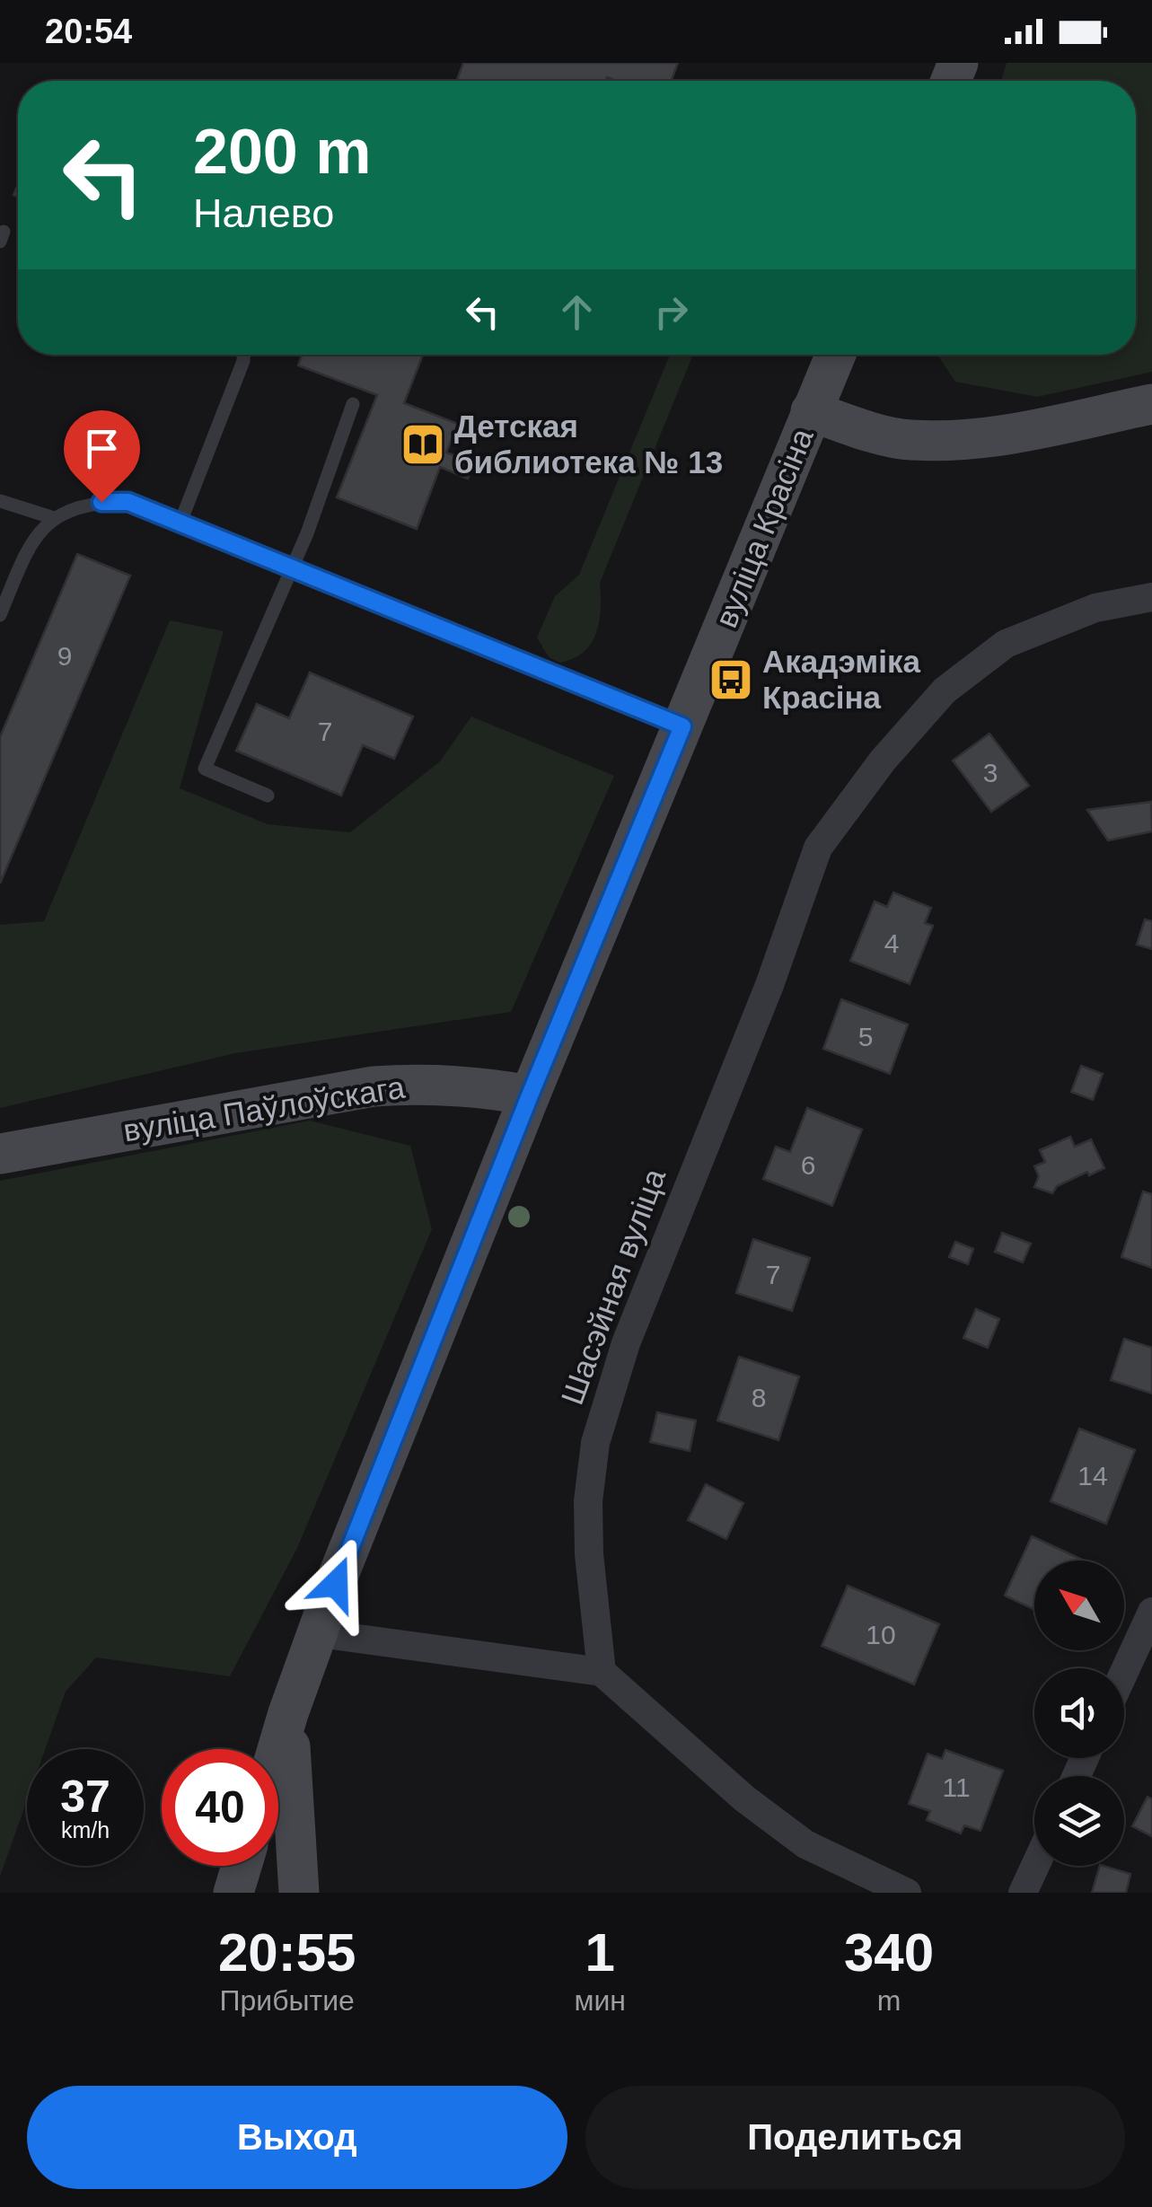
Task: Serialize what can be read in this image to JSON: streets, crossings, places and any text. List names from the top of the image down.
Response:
{
  "streets": {
    "street": ["вуліца Красіна", "вуліца Паўлоўскага", "Шасэйная вуліца"]
  },
  "crossings": [
    ["вуліца Красіна", "вуліца Паўлоўскага"]
  ],
  "places": {
    "library": ["Детская библиотека № 13"],
    "bus stop": ["Акадэміка Красіна"]
  },
  "house_numbers": [
    "9",
    "7",
    "3",
    "4",
    "5",
    "6",
    "7",
    "8",
    "14",
    "10",
    "11"
  ],
  "north": "top left",
  "page": {
    "status": "20:54",
    "turn": ["200 m", "Налево"],
    "speed": "37 km/h",
    "limit": "40",
    "eta": [
      "20:55",
      "Прибытие",
      "1",
      "мин",
      "340",
      "m"
    ],
    "buttons": ["Выход", "Поделиться"]
  }
}
